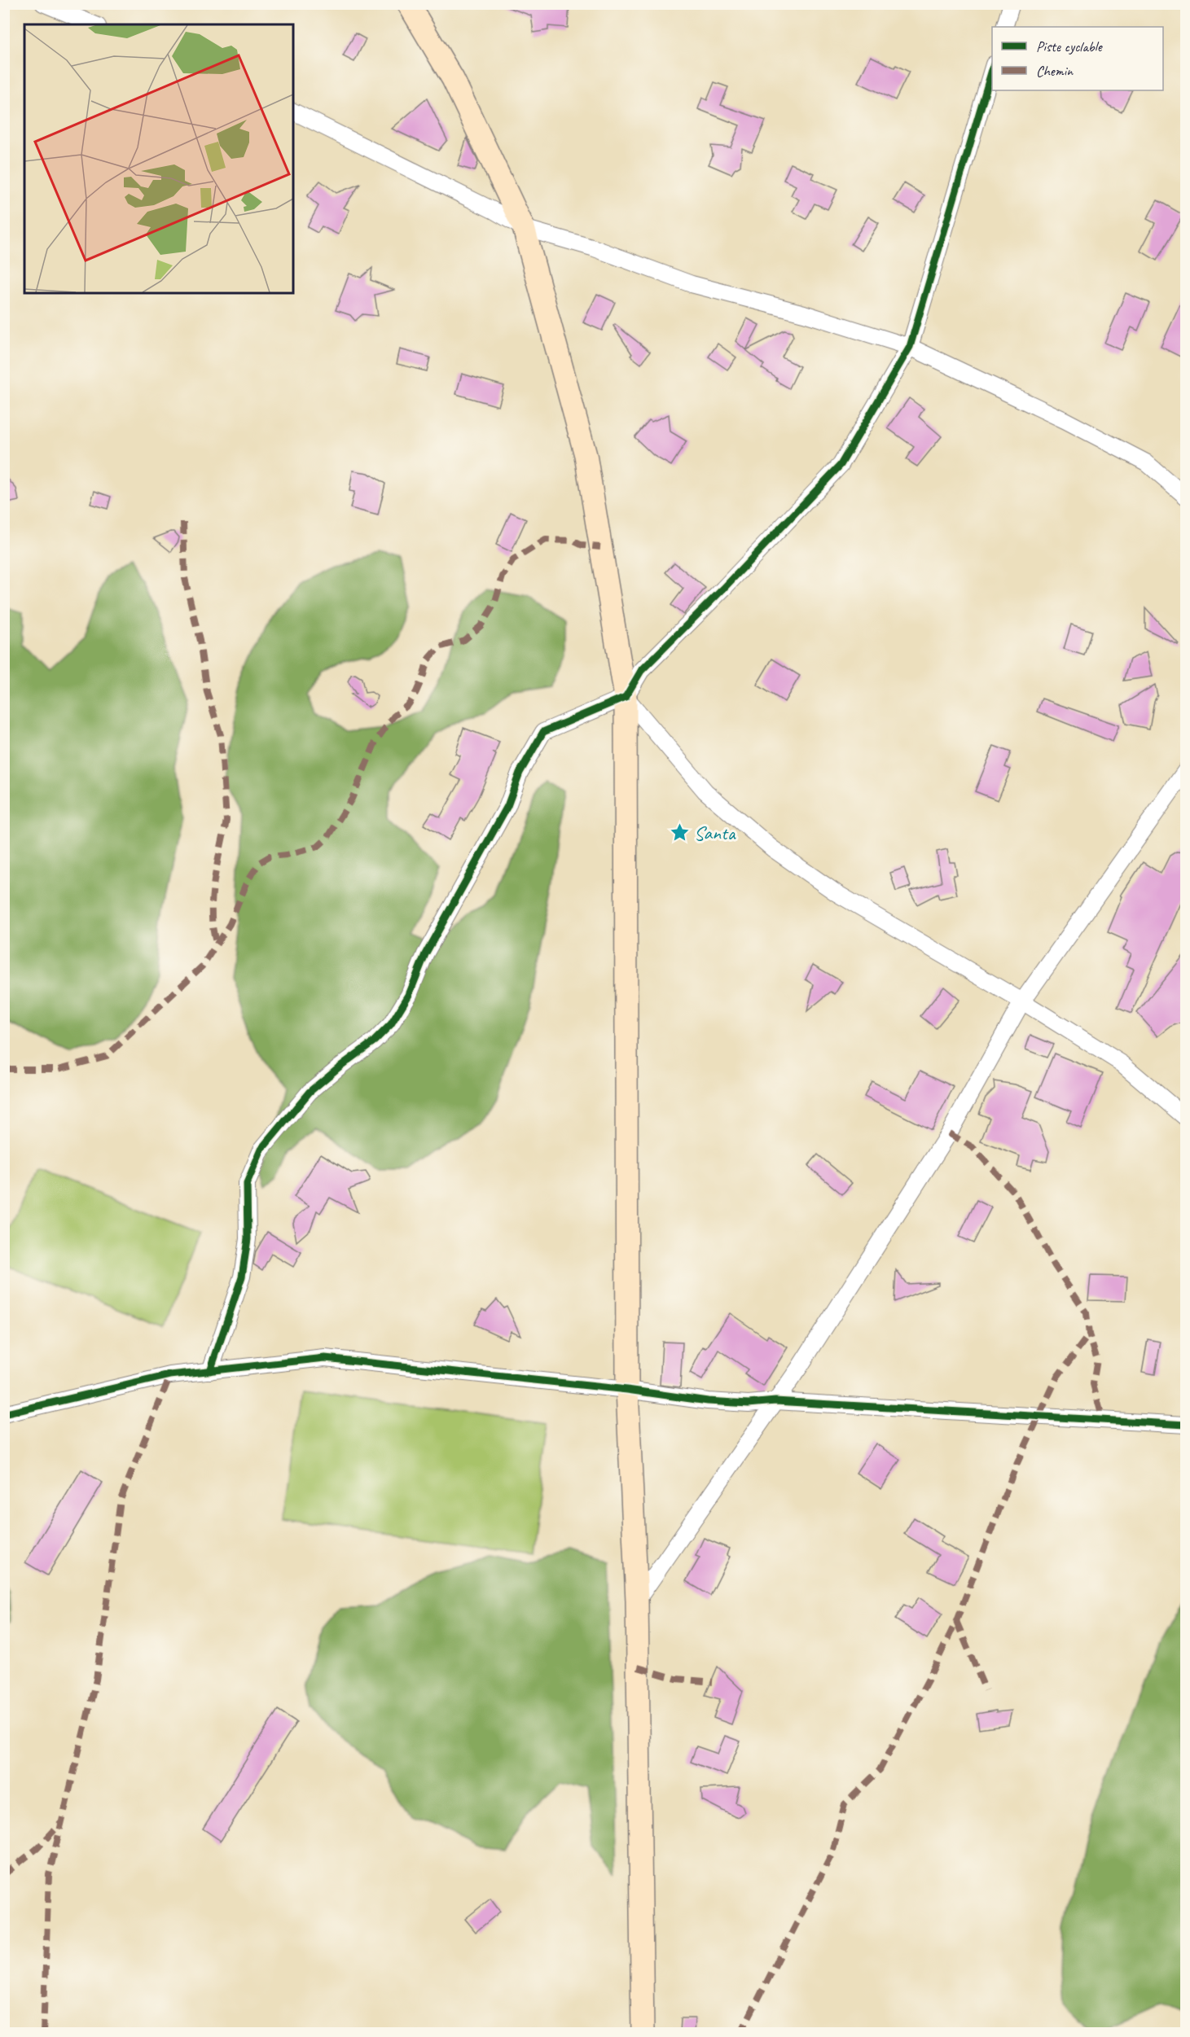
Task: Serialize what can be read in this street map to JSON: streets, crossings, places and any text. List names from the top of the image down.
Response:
{
  "places": {
    "place": ["Santa"]
  },
  "legend": ["Piste cyclable", "Chemin"]
}
